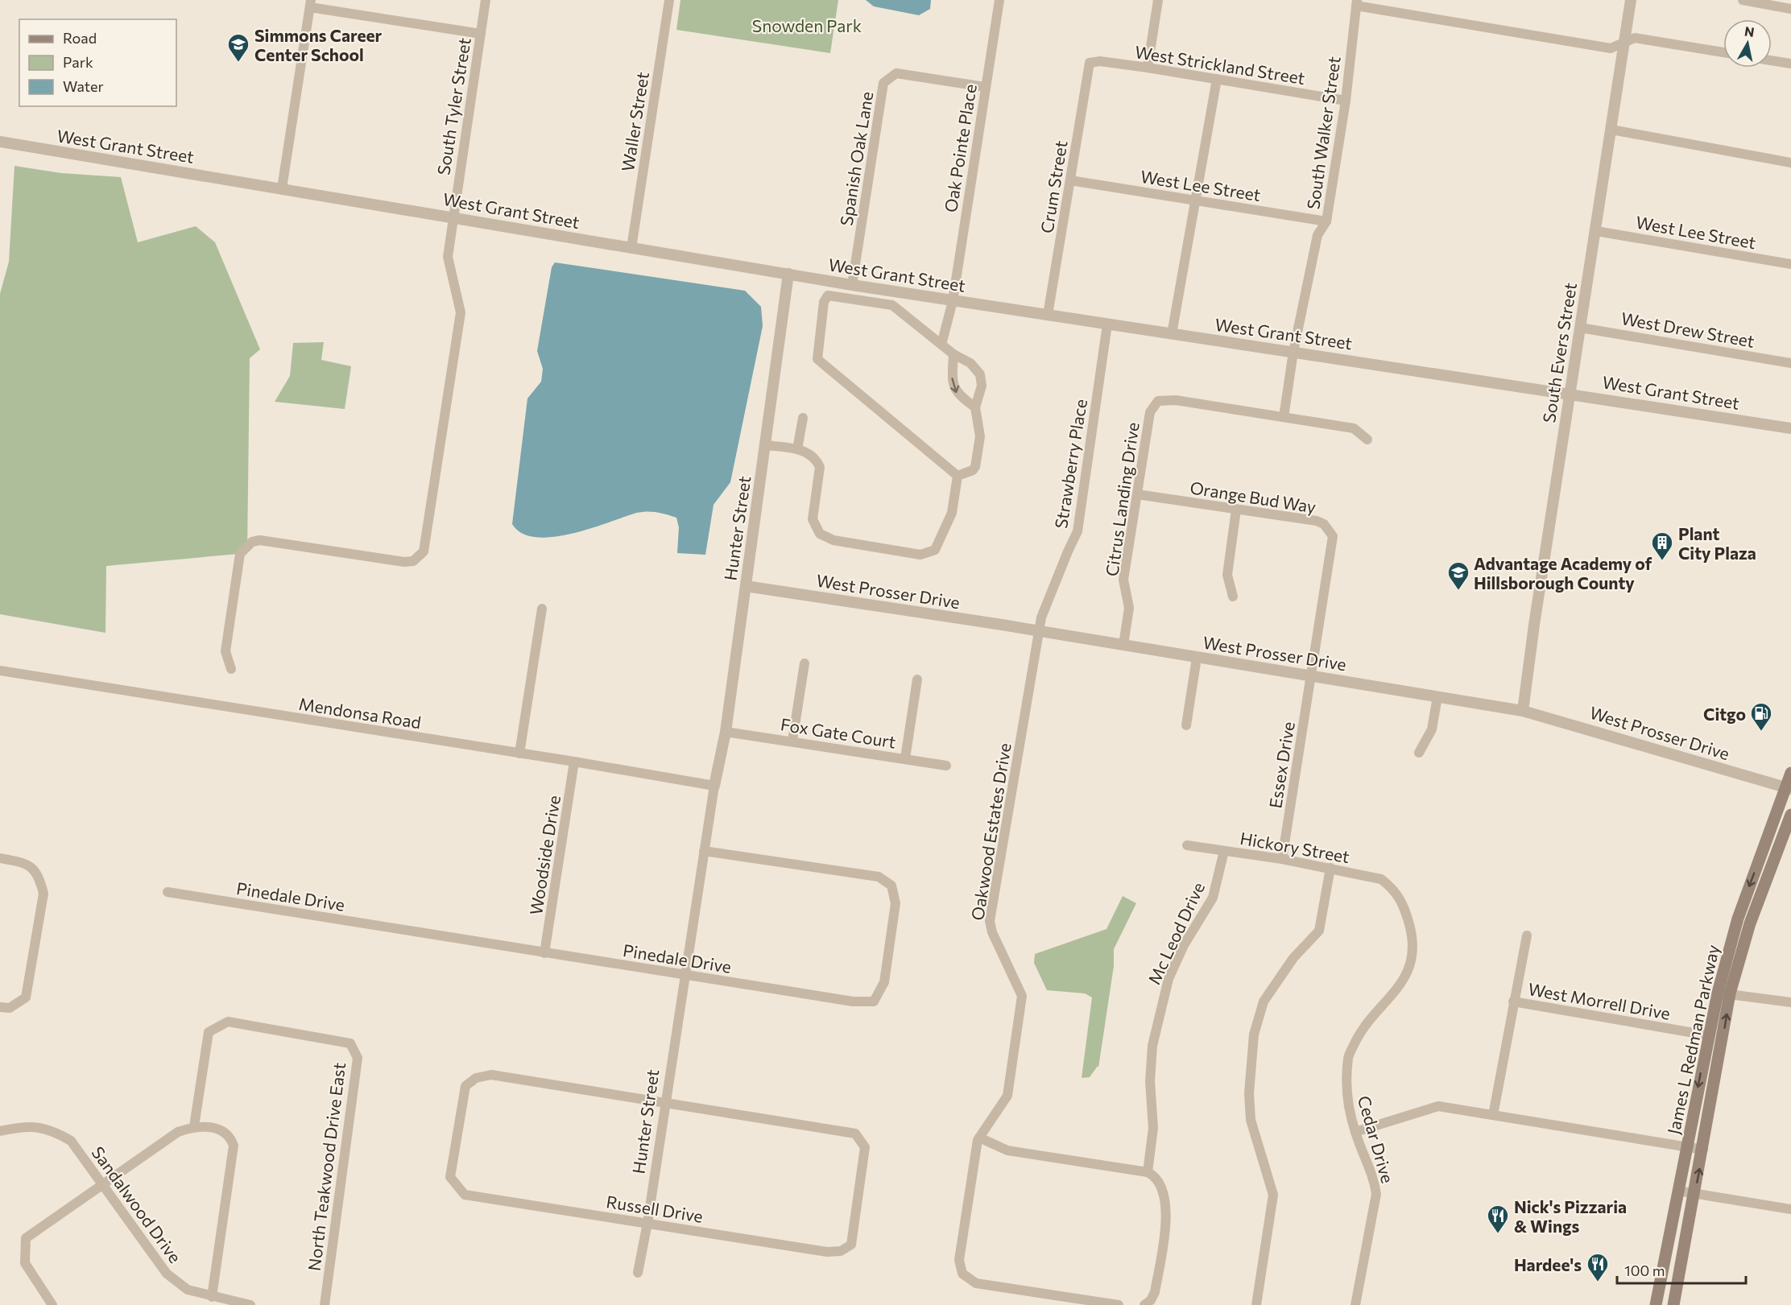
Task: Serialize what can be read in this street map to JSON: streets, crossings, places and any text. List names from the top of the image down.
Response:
{
  "streets": {
    "main road": ["James L Redman Parkway"],
    "street": [
      "West Strickland Street",
      "South Tyler Street",
      "Waller Street",
      "South Walker Street",
      "West Grant Street",
      "Oak Pointe Place",
      "Spanish Oak Lane",
      "West Lee Street",
      "Crum Street",
      "West Drew Street",
      "South Evers Street",
      "Strawberry Place",
      "Orange Bud Way",
      "Citrus Landing Drive",
      "Hunter Street",
      "West Prosser Drive",
      "Mendonsa Road",
      "Fox Gate Court",
      "Essex Drive",
      "Oakwood Estates Drive",
      "Hickory Street",
      "Woodside Drive",
      "Pinedale Drive",
      "Mc Leod Drive",
      "West Morrell Drive",
      "Cedar Drive",
      "North Teakwood Drive East",
      "Sandalwood Drive",
      "Russell Drive"
    ]
  },
  "crossings": [
    ["West Strickland Street", "South Walker Street"],
    ["West Strickland Street", "Crum Street"],
    ["South Tyler Street", "West Grant Street"],
    ["Waller Street", "West Grant Street"],
    ["South Walker Street", "West Grant Street"],
    ["South Walker Street", "West Lee Street"],
    ["South Walker Street", "Citrus Landing Drive"],
    ["West Grant Street", "Oak Pointe Place"],
    ["West Grant Street", "Spanish Oak Lane"],
    ["West Grant Street", "Crum Street"],
    ["West Grant Street", "South Evers Street"],
    ["West Grant Street", "Strawberry Place"],
    ["West Grant Street", "Hunter Street"],
    ["Oak Pointe Place", "Spanish Oak Lane"],
    ["West Lee Street", "Crum Street"],
    ["West Lee Street", "South Evers Street"],
    ["West Drew Street", "South Evers Street"],
    ["South Evers Street", "West Prosser Drive"],
    ["Strawberry Place", "West Prosser Drive"],
    ["Strawberry Place", "Oakwood Estates Drive"],
    ["Orange Bud Way", "Citrus Landing Drive"],
    ["Orange Bud Way", "West Prosser Drive"],
    ["Orange Bud Way", "Essex Drive"],
    ["Citrus Landing Drive", "West Prosser Drive"],
    ["Hunter Street", "West Prosser Drive"],
    ["Hunter Street", "Mendonsa Road"],
    ["Hunter Street", "Fox Gate Court"],
    ["Hunter Street", "Pinedale Drive"],
    ["Hunter Street", "Russell Drive"],
    ["West Prosser Drive", "Essex Drive"],
    ["West Prosser Drive", "Oakwood Estates Drive"],
    ["West Prosser Drive", "James L Redman Parkway"],
    ["Mendonsa Road", "Woodside Drive"],
    ["Essex Drive", "Hickory Street"],
    ["Hickory Street", "Mc Leod Drive"],
    ["Hickory Street", "Cedar Drive"],
    ["Woodside Drive", "Pinedale Drive"],
    ["West Morrell Drive", "James L Redman Parkway"]
  ],
  "parks": ["Snowden Park"],
  "places": {
    "school or university": ["Simmons Career Center School", "Advantage Academy of Hillsborough County"],
    "building": ["Plant City Plaza"],
    "fuel station": ["Citgo"],
    "restaurant": ["Nick's Pizzaria & Wings", "Hardee's"]
  },
  "legend": ["Road", "Park", "Water"],
  "scale_bar": "100 m",
  "north": "top"
}
